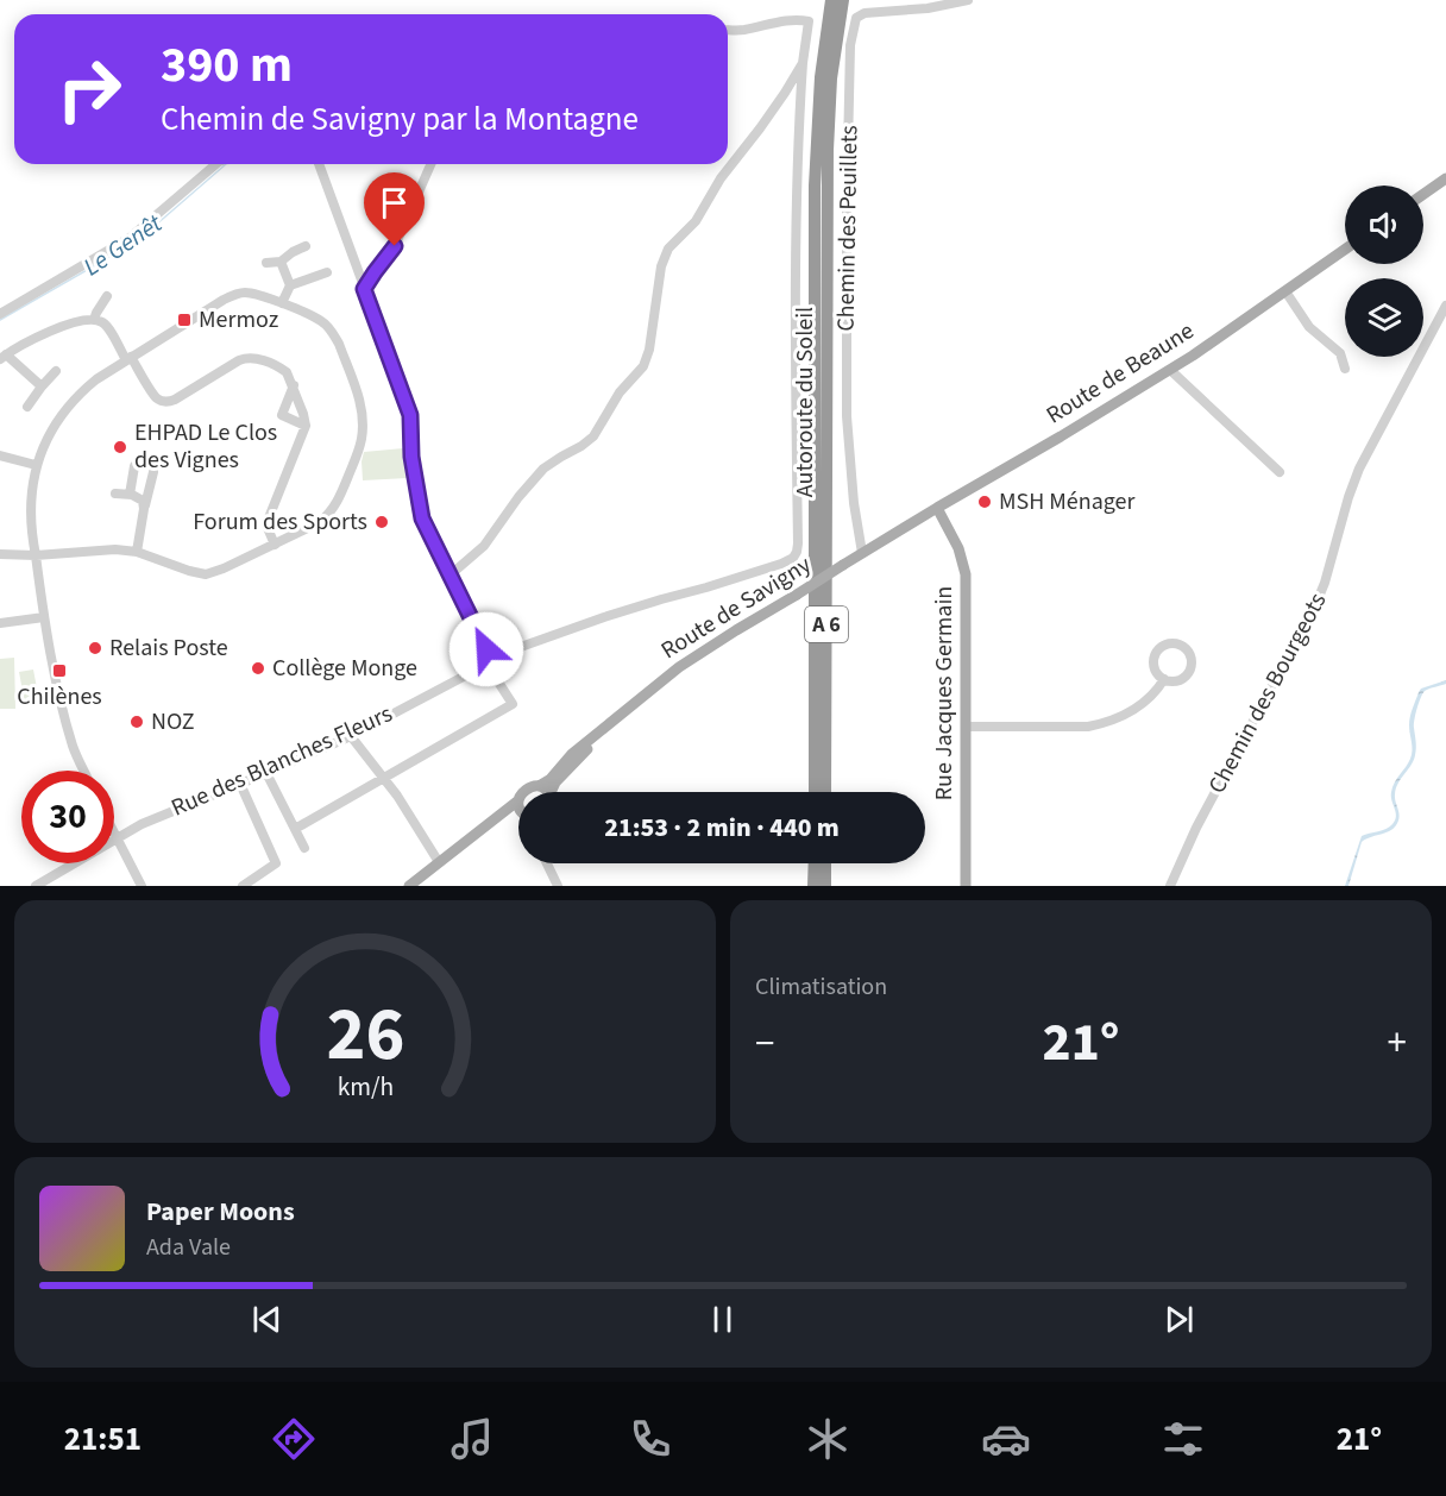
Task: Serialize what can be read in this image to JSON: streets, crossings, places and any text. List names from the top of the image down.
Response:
{
  "streets": {
    "highway": ["Autoroute du Soleil", "A 6"],
    "main road": ["Route de Beaune", "Route de Savigny", "Rue Jacques Germain"],
    "street": ["Chemin des Peuillets", "Chemin des Bourgeots", "Rue des Blanches Fleurs"]
  },
  "crossings": [
    ["Chemin des Peuillets", "Route de Savigny"],
    ["Route de Beaune", "Route de Savigny"],
    ["Route de Beaune", "Rue Jacques Germain"]
  ],
  "water": ["Le Genêt"],
  "places": {
    "transit": ["Mermoz", "Chilènes"],
    "other": [
      "EHPAD Le Clos des Vignes",
      "MSH Ménager",
      "Forum des Sports",
      "Relais Poste",
      "Collège Monge",
      "NOZ"
    ]
  },
  "page": {
    "turn": ["390 m", "Chemin de Savigny par la Montagne"],
    "limit": "30",
    "trip": "21:53 · 2 min · 440 m",
    "tile": "Climatisation",
    "heat": ["−", "21°", "+"],
    "song": ["Paper Moons", "Ada Vale"],
    "tabs": ["21:51", "21°"],
    "gauge": ["26", "km/h"]
  }
}
